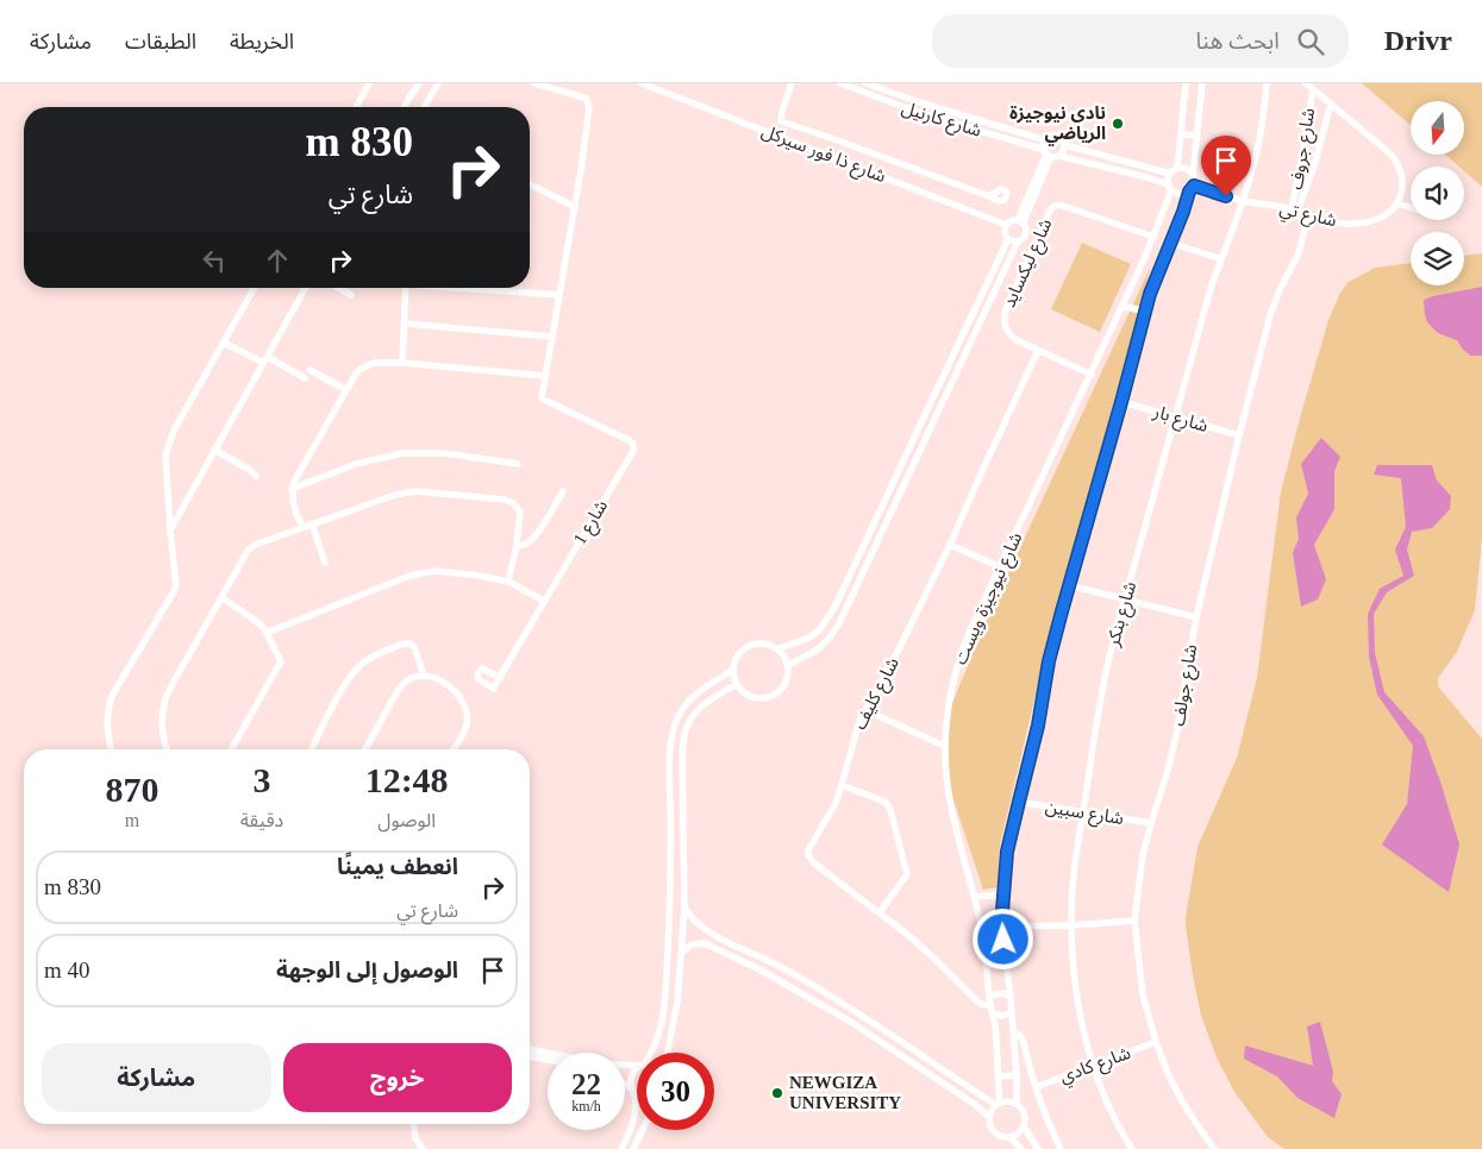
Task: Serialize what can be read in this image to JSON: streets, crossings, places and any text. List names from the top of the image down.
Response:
{
  "streets": {
    "street": [
      "شارع كارنيل",
      "شارع جروف",
      "شارع ذا فور سيركل",
      "شارع تي",
      "شارع ليكسايد",
      "شارع بار",
      "شارع 1",
      "شارع نيوجيزة ويست",
      "شارع بنكر",
      "شارع جولف",
      "شارع كليف",
      "شارع سبين",
      "شارع كادي"
    ]
  },
  "crossings": [
    ["شارع جروف", "شارع تي"],
    ["شارع تي", "شارع نيوجيزة ويست"],
    ["شارع تي", "شارع بنكر"],
    ["شارع تي", "شارع جولف"],
    ["شارع ليكسايد", "شارع نيوجيزة ويست"],
    ["شارع ليكسايد", "شارع كليف"],
    ["شارع بار", "شارع بنكر"],
    ["شارع بار", "شارع جولف"],
    ["شارع نيوجيزة ويست", "شارع كليف"],
    ["شارع بنكر", "شارع سبين"],
    ["شارع بنكر", "شارع كادي"],
    ["شارع جولف", "شارع سبين"],
    ["شارع جولف", "شارع كادي"]
  ],
  "places": ["نادي نيوجيزة الرياضي", "NEWGIZA UNIVERSITY"],
  "north": "bottom",
  "page": {
    "header": "Drivr",
    "search": "ابحث هنا",
    "nav": ["الخريطة", "الطبقات", "مشاركة"],
    "turn": ["830 m", "شارع تي"],
    "eta": [
      "12:48",
      "الوصول",
      "3",
      "دقيقة",
      "870",
      "m"
    ],
    "list": [
      {
        "name": "انعطف يمينًا",
        "note": "شارع تي",
        "value": "830 m"
      },
      {
        "name": "الوصول إلى الوجهة",
        "value": "40 m"
      }
    ],
    "buttons": ["خروج", "مشاركة"],
    "speed": "22 km/h",
    "limit": "30"
  }
}
